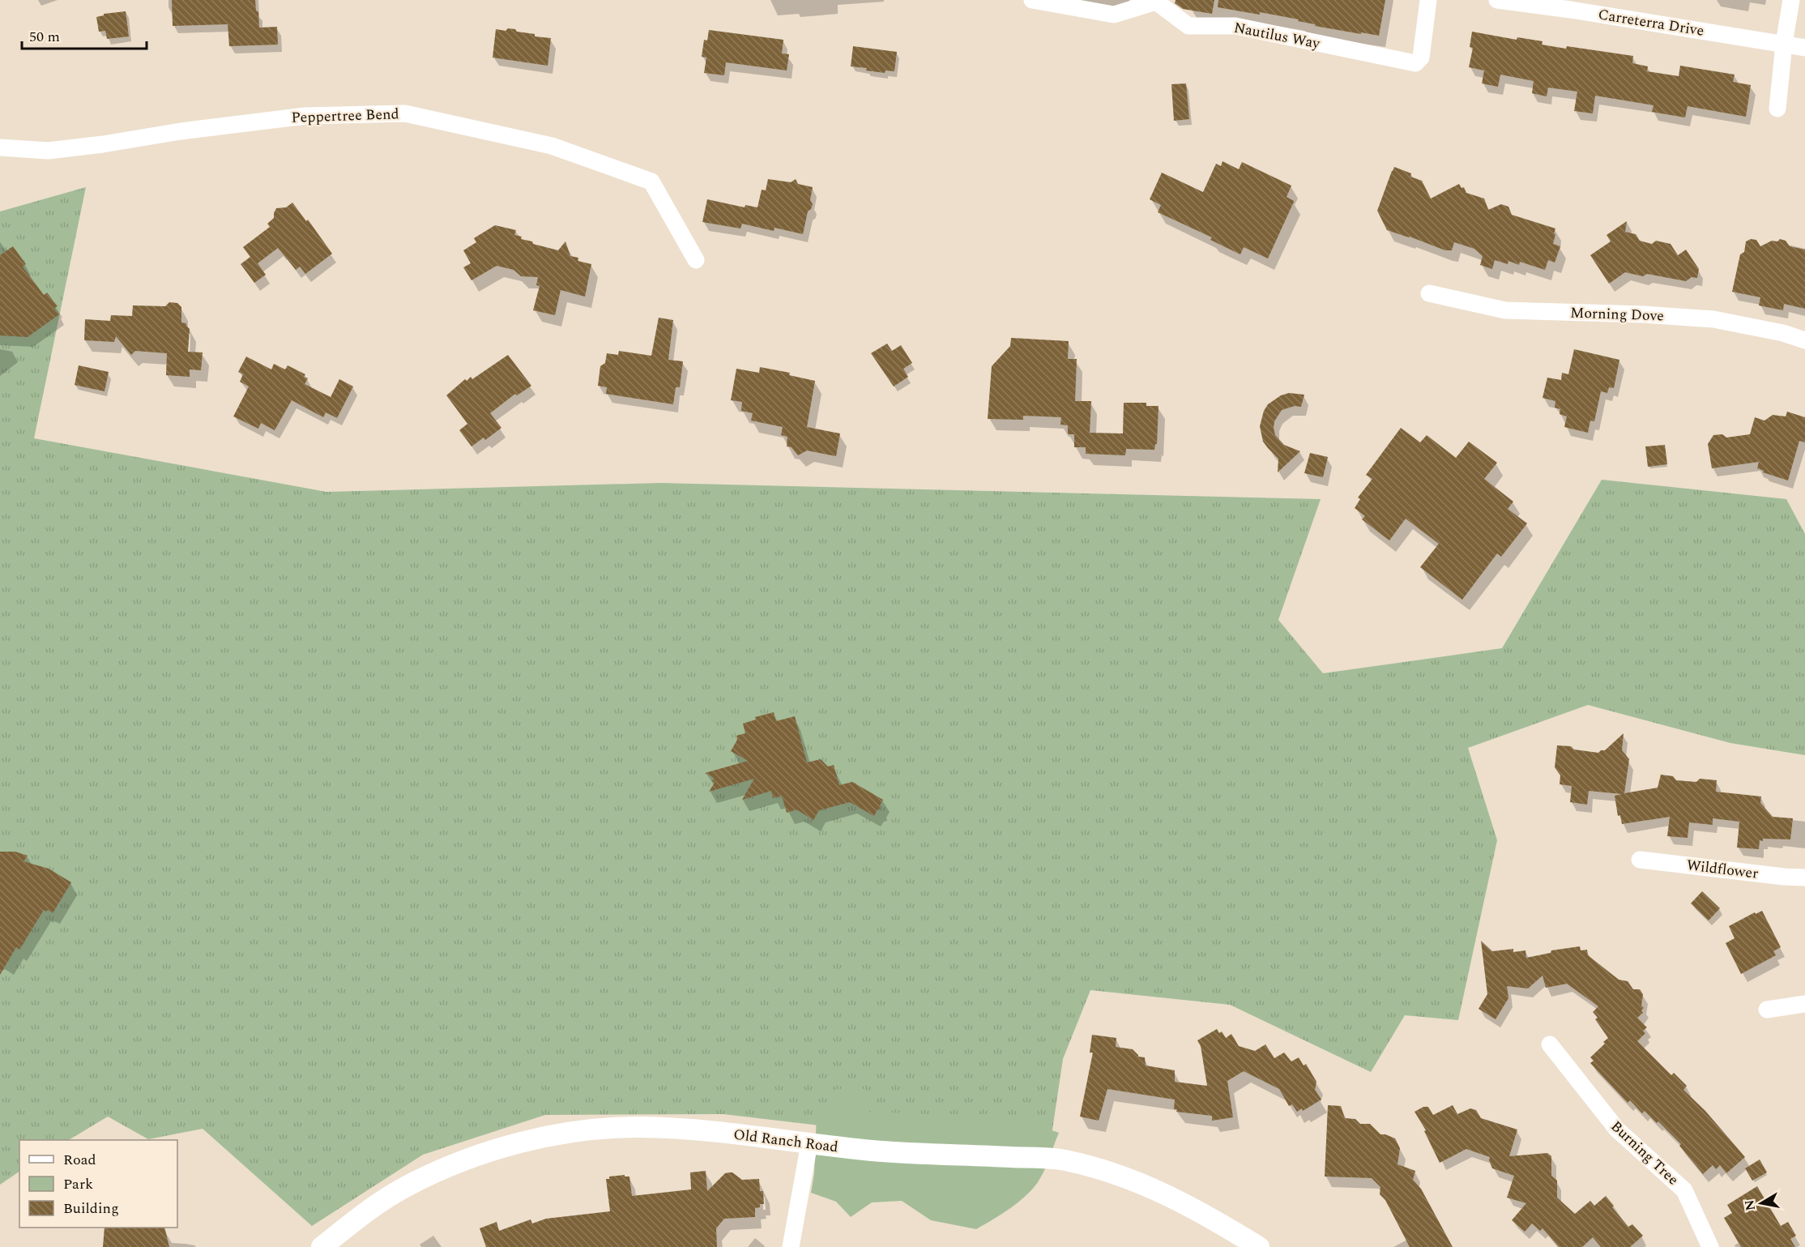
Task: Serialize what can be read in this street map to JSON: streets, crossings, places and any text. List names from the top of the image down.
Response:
{
  "streets": {
    "street": [
      "Carreterra Drive",
      "Nautilus Way",
      "Peppertree Bend",
      "Morning Dove",
      "Wildflower",
      "Old Ranch Road",
      "Burning Tree"
    ]
  },
  "legend": ["Road", "Park", "Building"],
  "scale_bar": "50 m",
  "north": "left"
}
